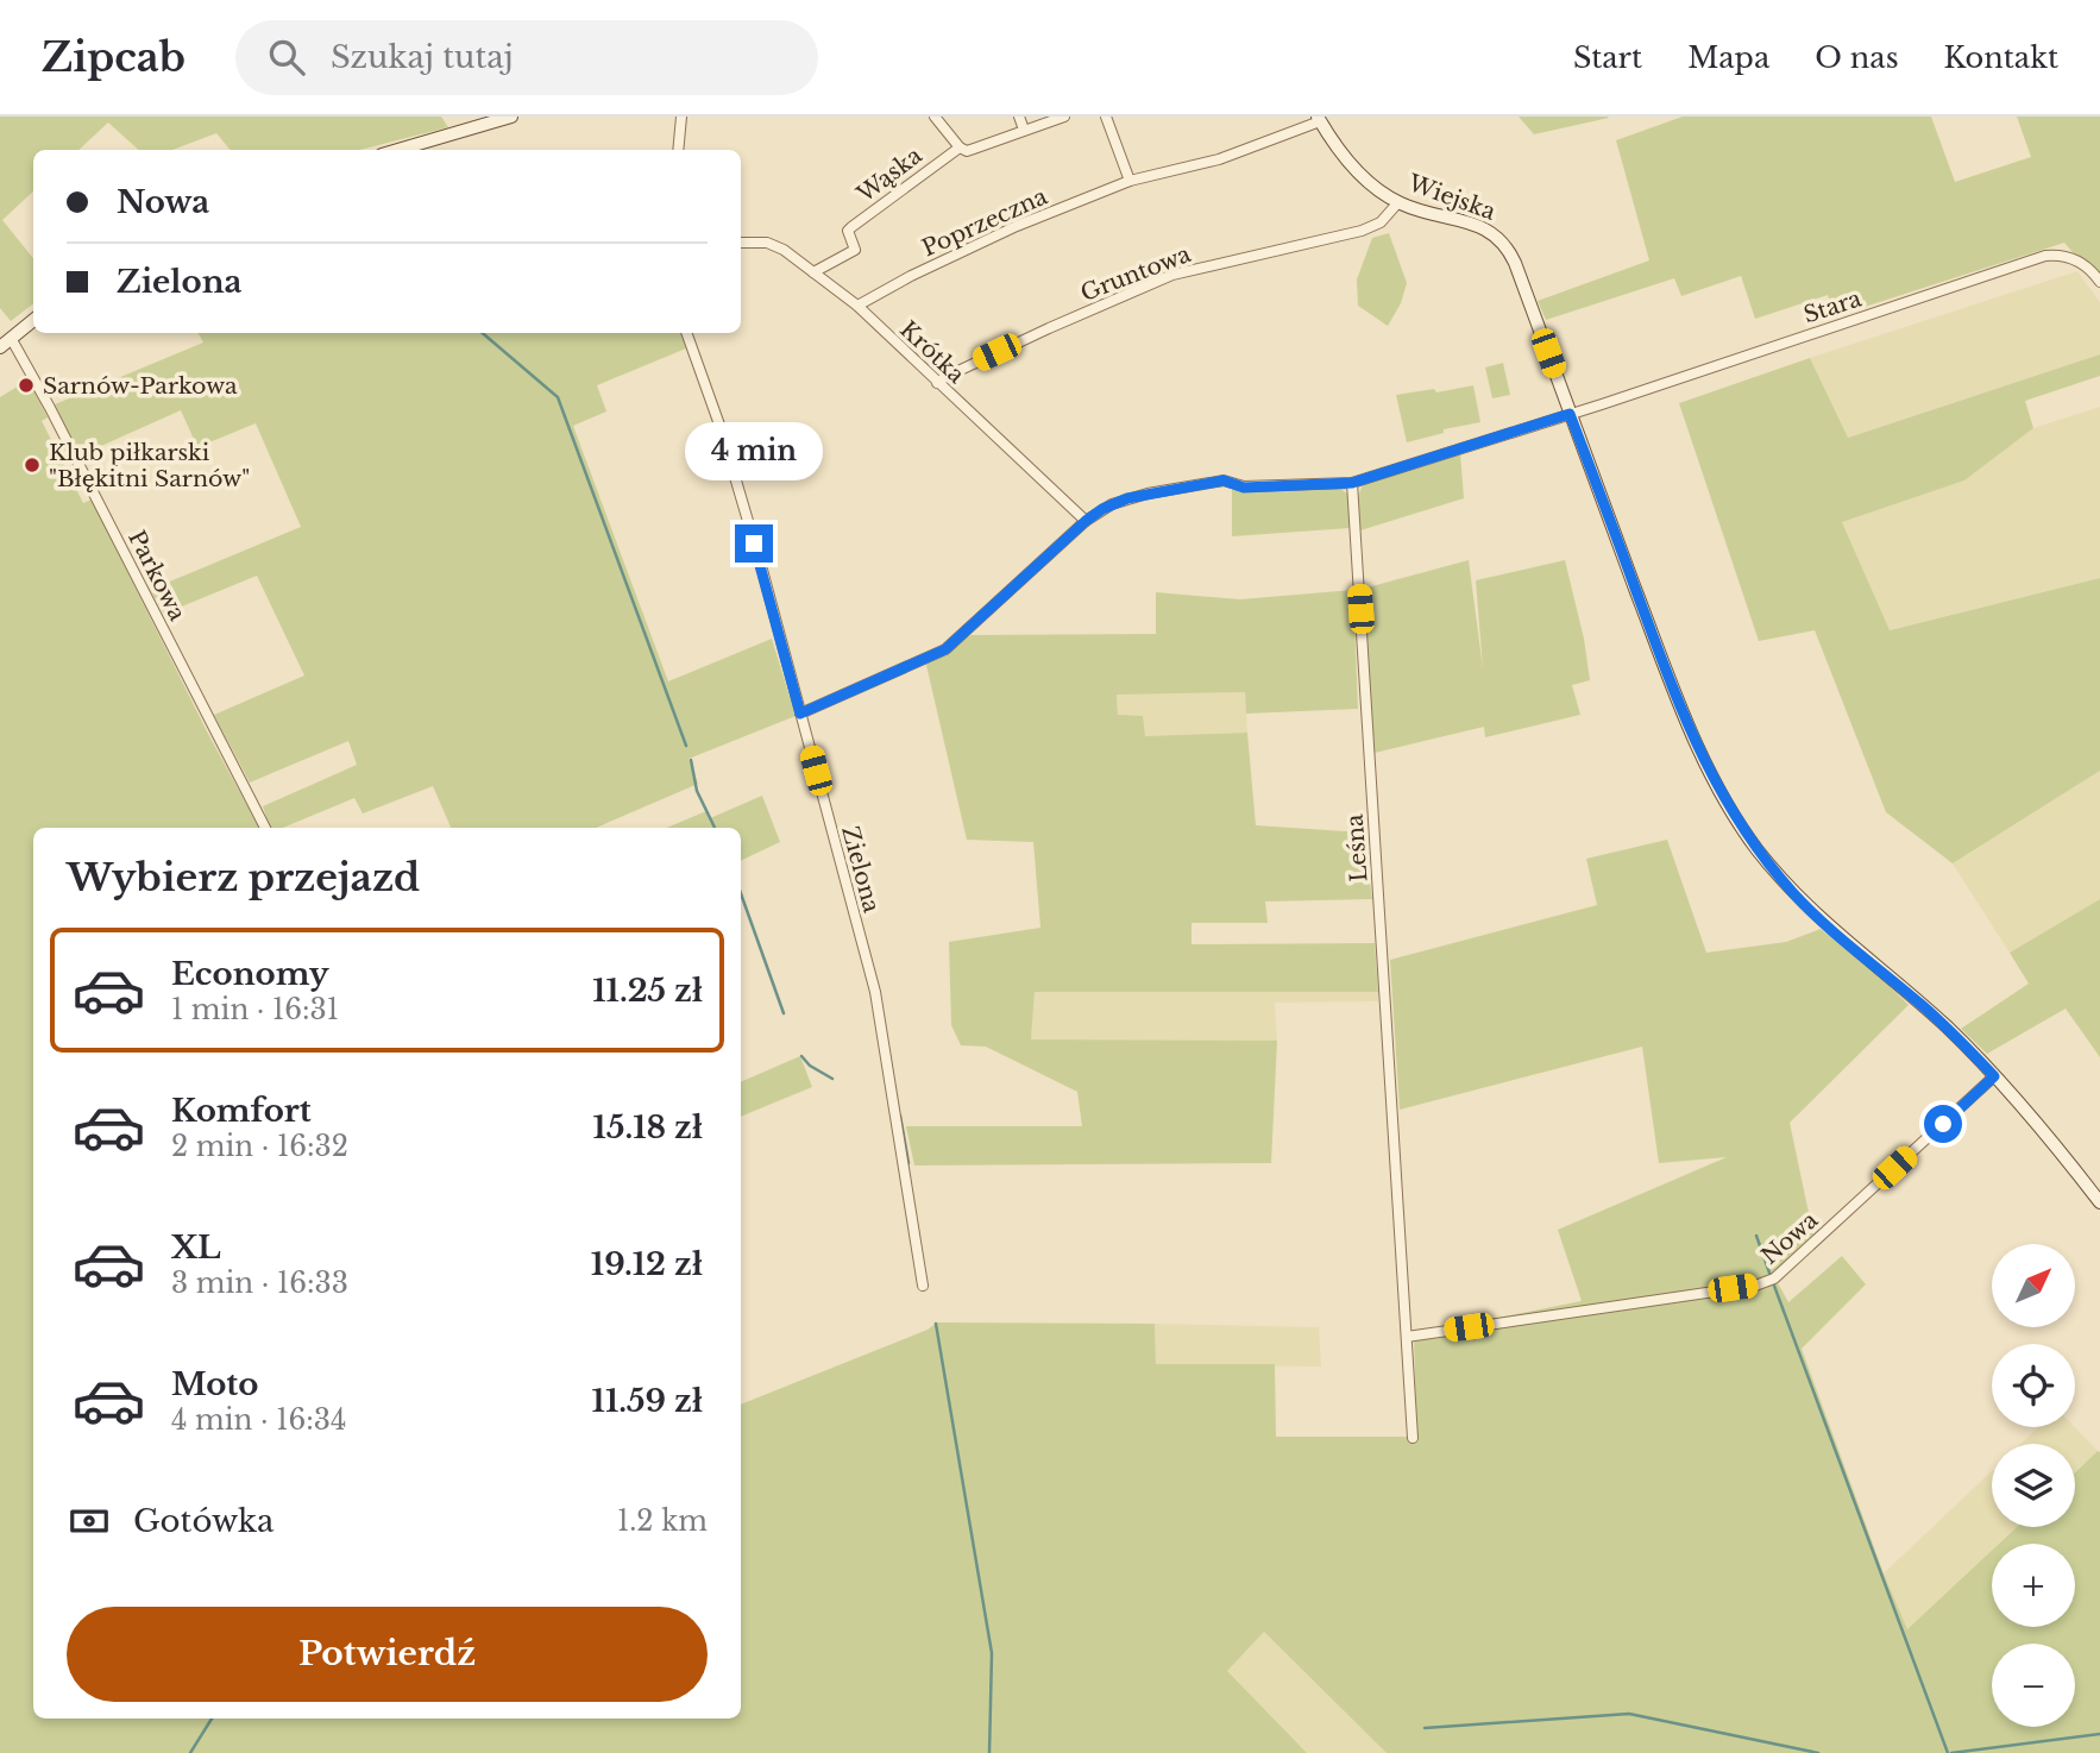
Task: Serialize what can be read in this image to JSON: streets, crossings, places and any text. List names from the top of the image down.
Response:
{
  "streets": {
    "street": [
      "Wąska",
      "Wiejska",
      "Poprzeczna",
      "Gruntowa",
      "Stara",
      "Krótka",
      "Parkowa",
      "Leśna",
      "Zielona",
      "Nowa"
    ]
  },
  "crossings": [
    ["Wąska", "Krótka"],
    ["Wiejska", "Poprzeczna"],
    ["Wiejska", "Gruntowa"],
    ["Wiejska", "Stara"],
    ["Wiejska", "Nowa"],
    ["Poprzeczna", "Krótka"],
    ["Gruntowa", "Krótka"],
    ["Leśna", "Nowa"]
  ],
  "places": ["Sarnów-Parkowa", "Klub piłkarski \"Błękitni Sarnów\""],
  "north": "top right",
  "page": {
    "header": "Zipcab",
    "search": "Szukaj tutaj",
    "nav": [
      "Start",
      "Mapa",
      "O nas",
      "Kontakt"
    ],
    "banner": ["Nowa", "Zielona"],
    "bubble": "4 min",
    "heading": "Wybierz przejazd",
    "list": [
      {
        "name": "Economy",
        "note": "1 min · 16:31",
        "value": "11.25 zł"
      },
      {
        "name": "Komfort",
        "note": "2 min · 16:32",
        "value": "15.18 zł"
      },
      {
        "name": "XL",
        "note": "3 min · 16:33",
        "value": "19.12 zł"
      },
      {
        "name": "Moto",
        "note": "4 min · 16:34",
        "value": "11.59 zł"
      }
    ],
    "map_buttons": ["+", "−"],
    "pay": ["Gotówka", "1.2 km"],
    "buttons": "Potwierdź"
  }
}
